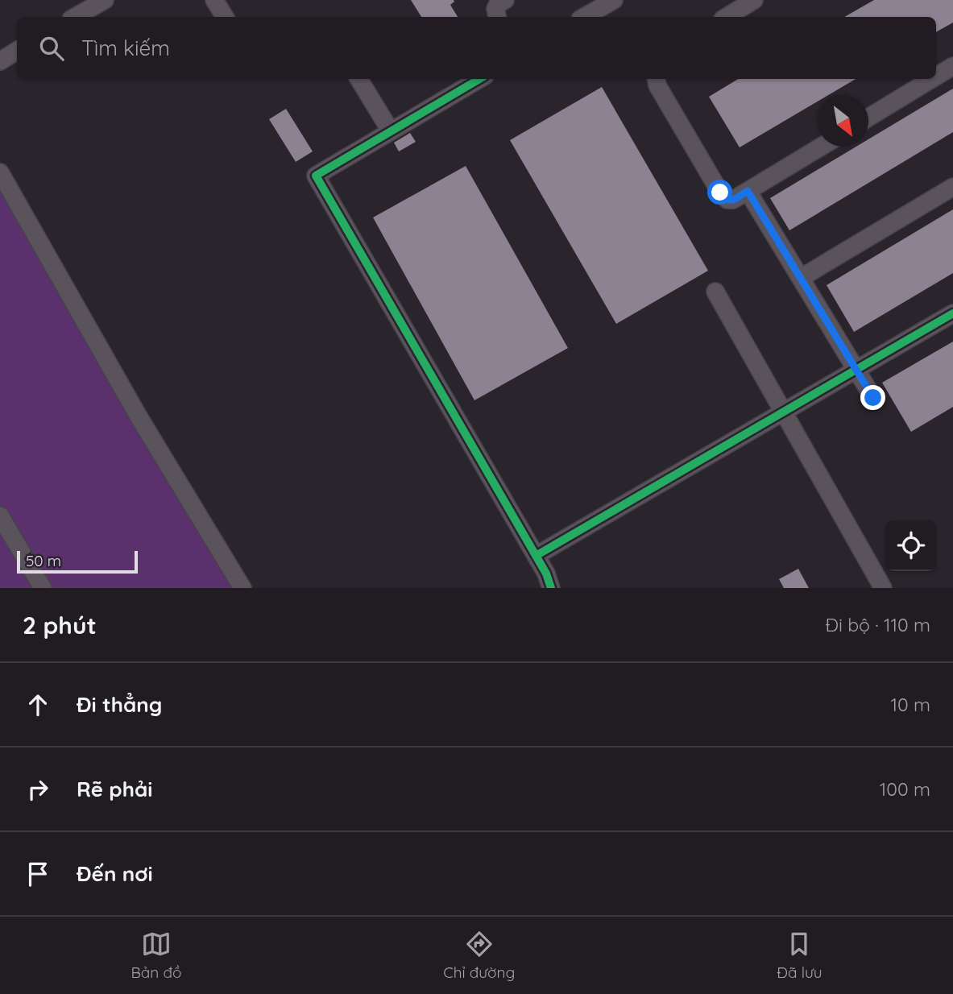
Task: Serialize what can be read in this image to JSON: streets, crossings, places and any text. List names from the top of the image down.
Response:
{
  "scale_bar": "50 m",
  "north": "bottom right",
  "page": {
    "search": "Tìm kiếm",
    "scale": "50 m",
    "heading": ["2 phút", "Đi bộ · 110 m"],
    "list": [
      ["Đi thẳng", "10 m"],
      ["Rẽ phải", "100 m"],
      "Đến nơi"
    ],
    "nav": ["Bản đồ", "Chỉ đường", "Đã lưu"]
  }
}
